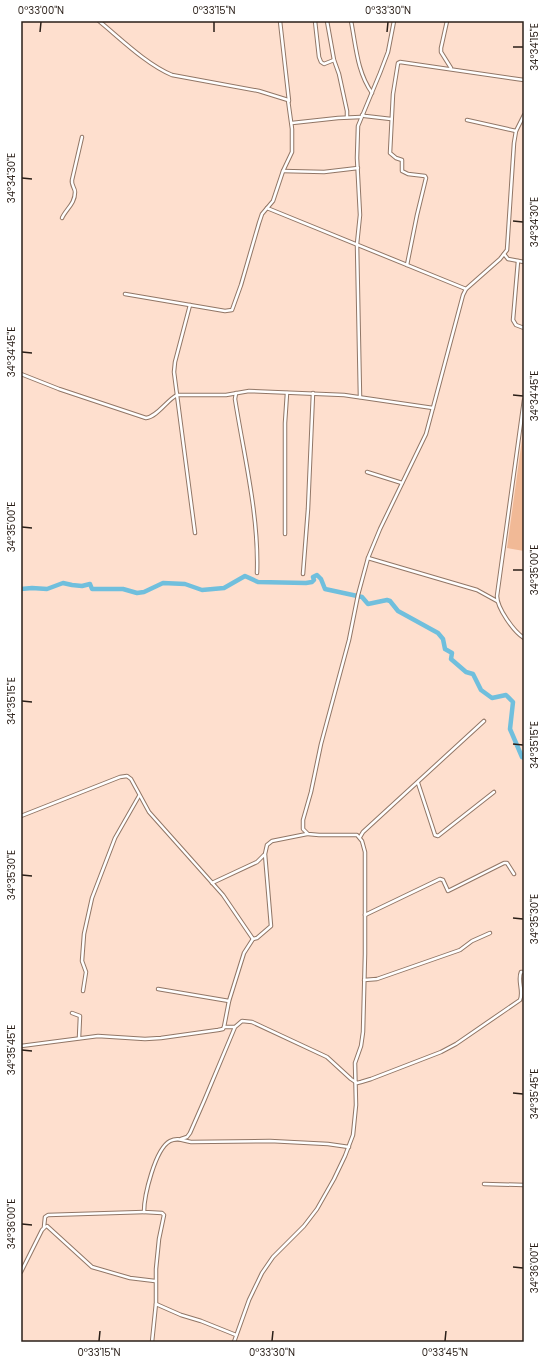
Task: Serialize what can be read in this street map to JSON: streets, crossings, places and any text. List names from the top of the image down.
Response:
{
  "coordinates": [
    "0°33'00\"N",
    "0°33'15\"N",
    "0°33'30\"N",
    "34°34'15\"E",
    "34°34'30\"E",
    "34°34'45\"E",
    "34°35'00\"E",
    "34°35'15\"E",
    "34°35'30\"E",
    "34°35'45\"E",
    "34°36'00\"E",
    "0°33'45\"N"
  ]
}
